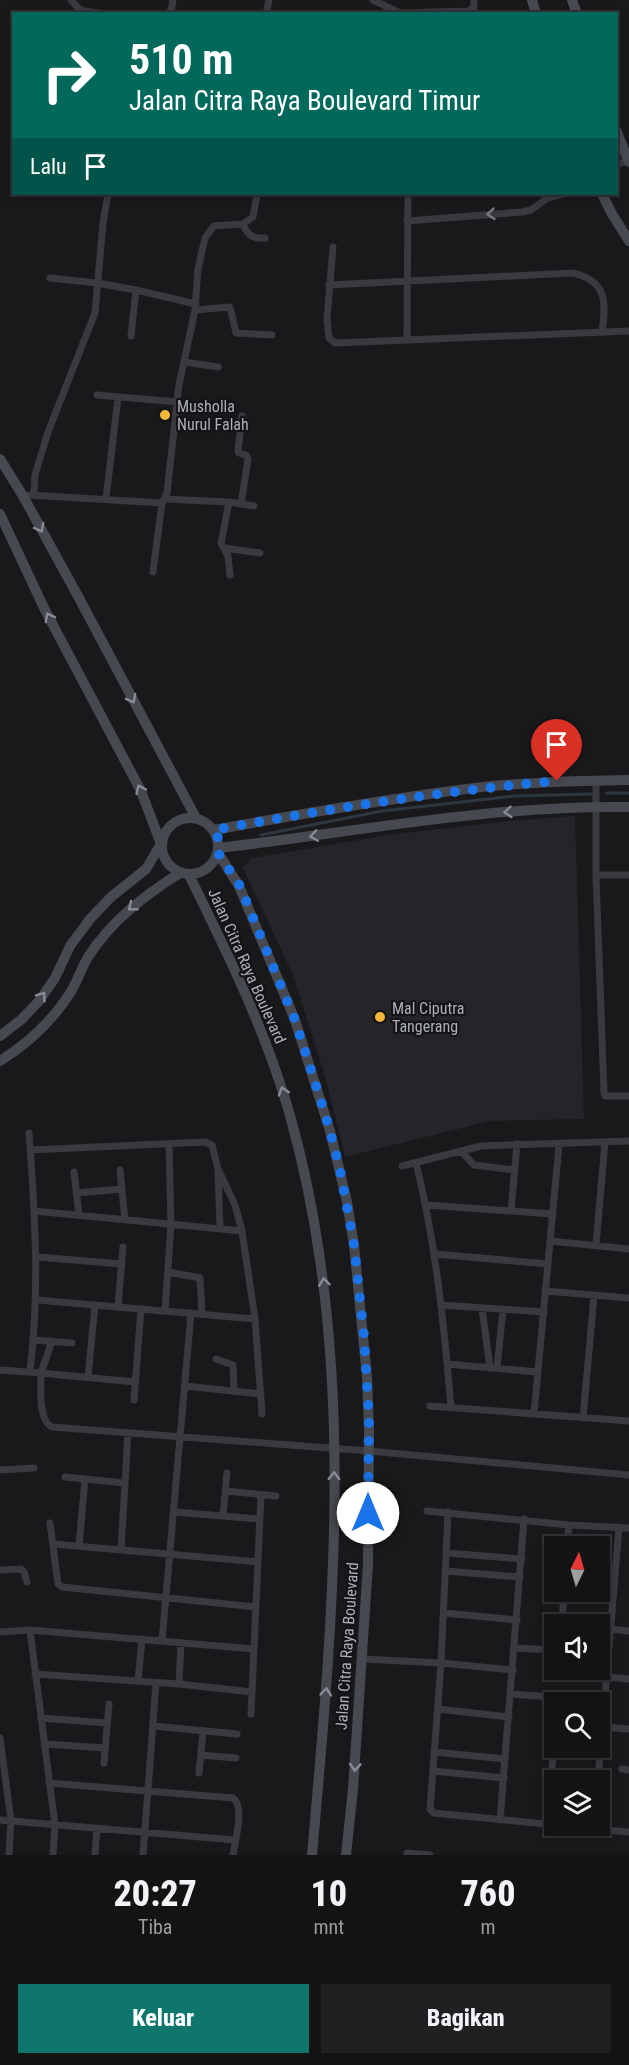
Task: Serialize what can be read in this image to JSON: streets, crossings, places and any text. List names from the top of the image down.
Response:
{
  "streets": {
    "main road": ["Jalan Citra Raya Boulevard"]
  },
  "places": ["Musholla Nurul Falah", "Mal Ciputra Tangerang"],
  "north": "top",
  "page": {
    "turn": ["510 m", "Jalan Citra Raya Boulevard Timur"],
    "then": "Lalu",
    "eta": [
      "20:27",
      "Tiba",
      "10",
      "mnt",
      "760",
      "m"
    ],
    "buttons": ["Keluar", "Bagikan"]
  }
}
